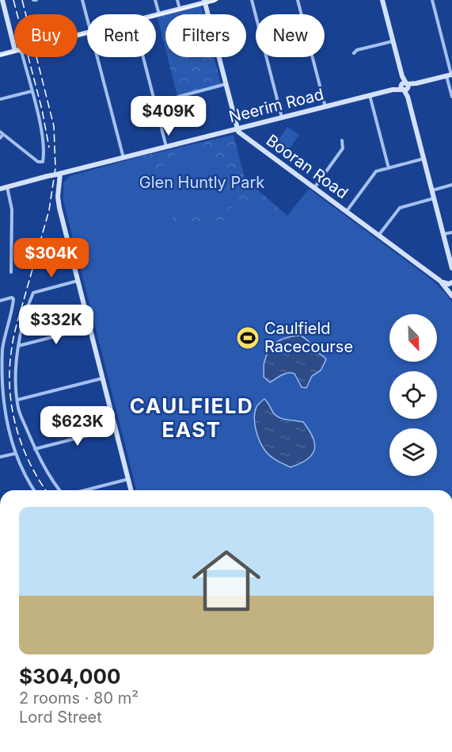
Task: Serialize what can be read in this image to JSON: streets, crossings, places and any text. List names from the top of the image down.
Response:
{
  "streets": {
    "street": ["Neerim Road", "Booran Road"]
  },
  "crossings": [
    ["Neerim Road", "Booran Road"]
  ],
  "districts": ["CAULFIELD EAST"],
  "parks": ["Glen Huntly Park"],
  "places": {
    "sports": ["Caulfield Racecourse"]
  },
  "north": "bottom right",
  "page": {
    "chip": [
      "Buy",
      "Rent",
      "Filters",
      "New"
    ],
    "price": [
      "$409K",
      "$304K",
      "$332K",
      "$623K"
    ],
    "list": [
      {
        "name": "$304,000",
        "note": "2 rooms · 80 m² · Lord Street"
      }
    ]
  }
}
